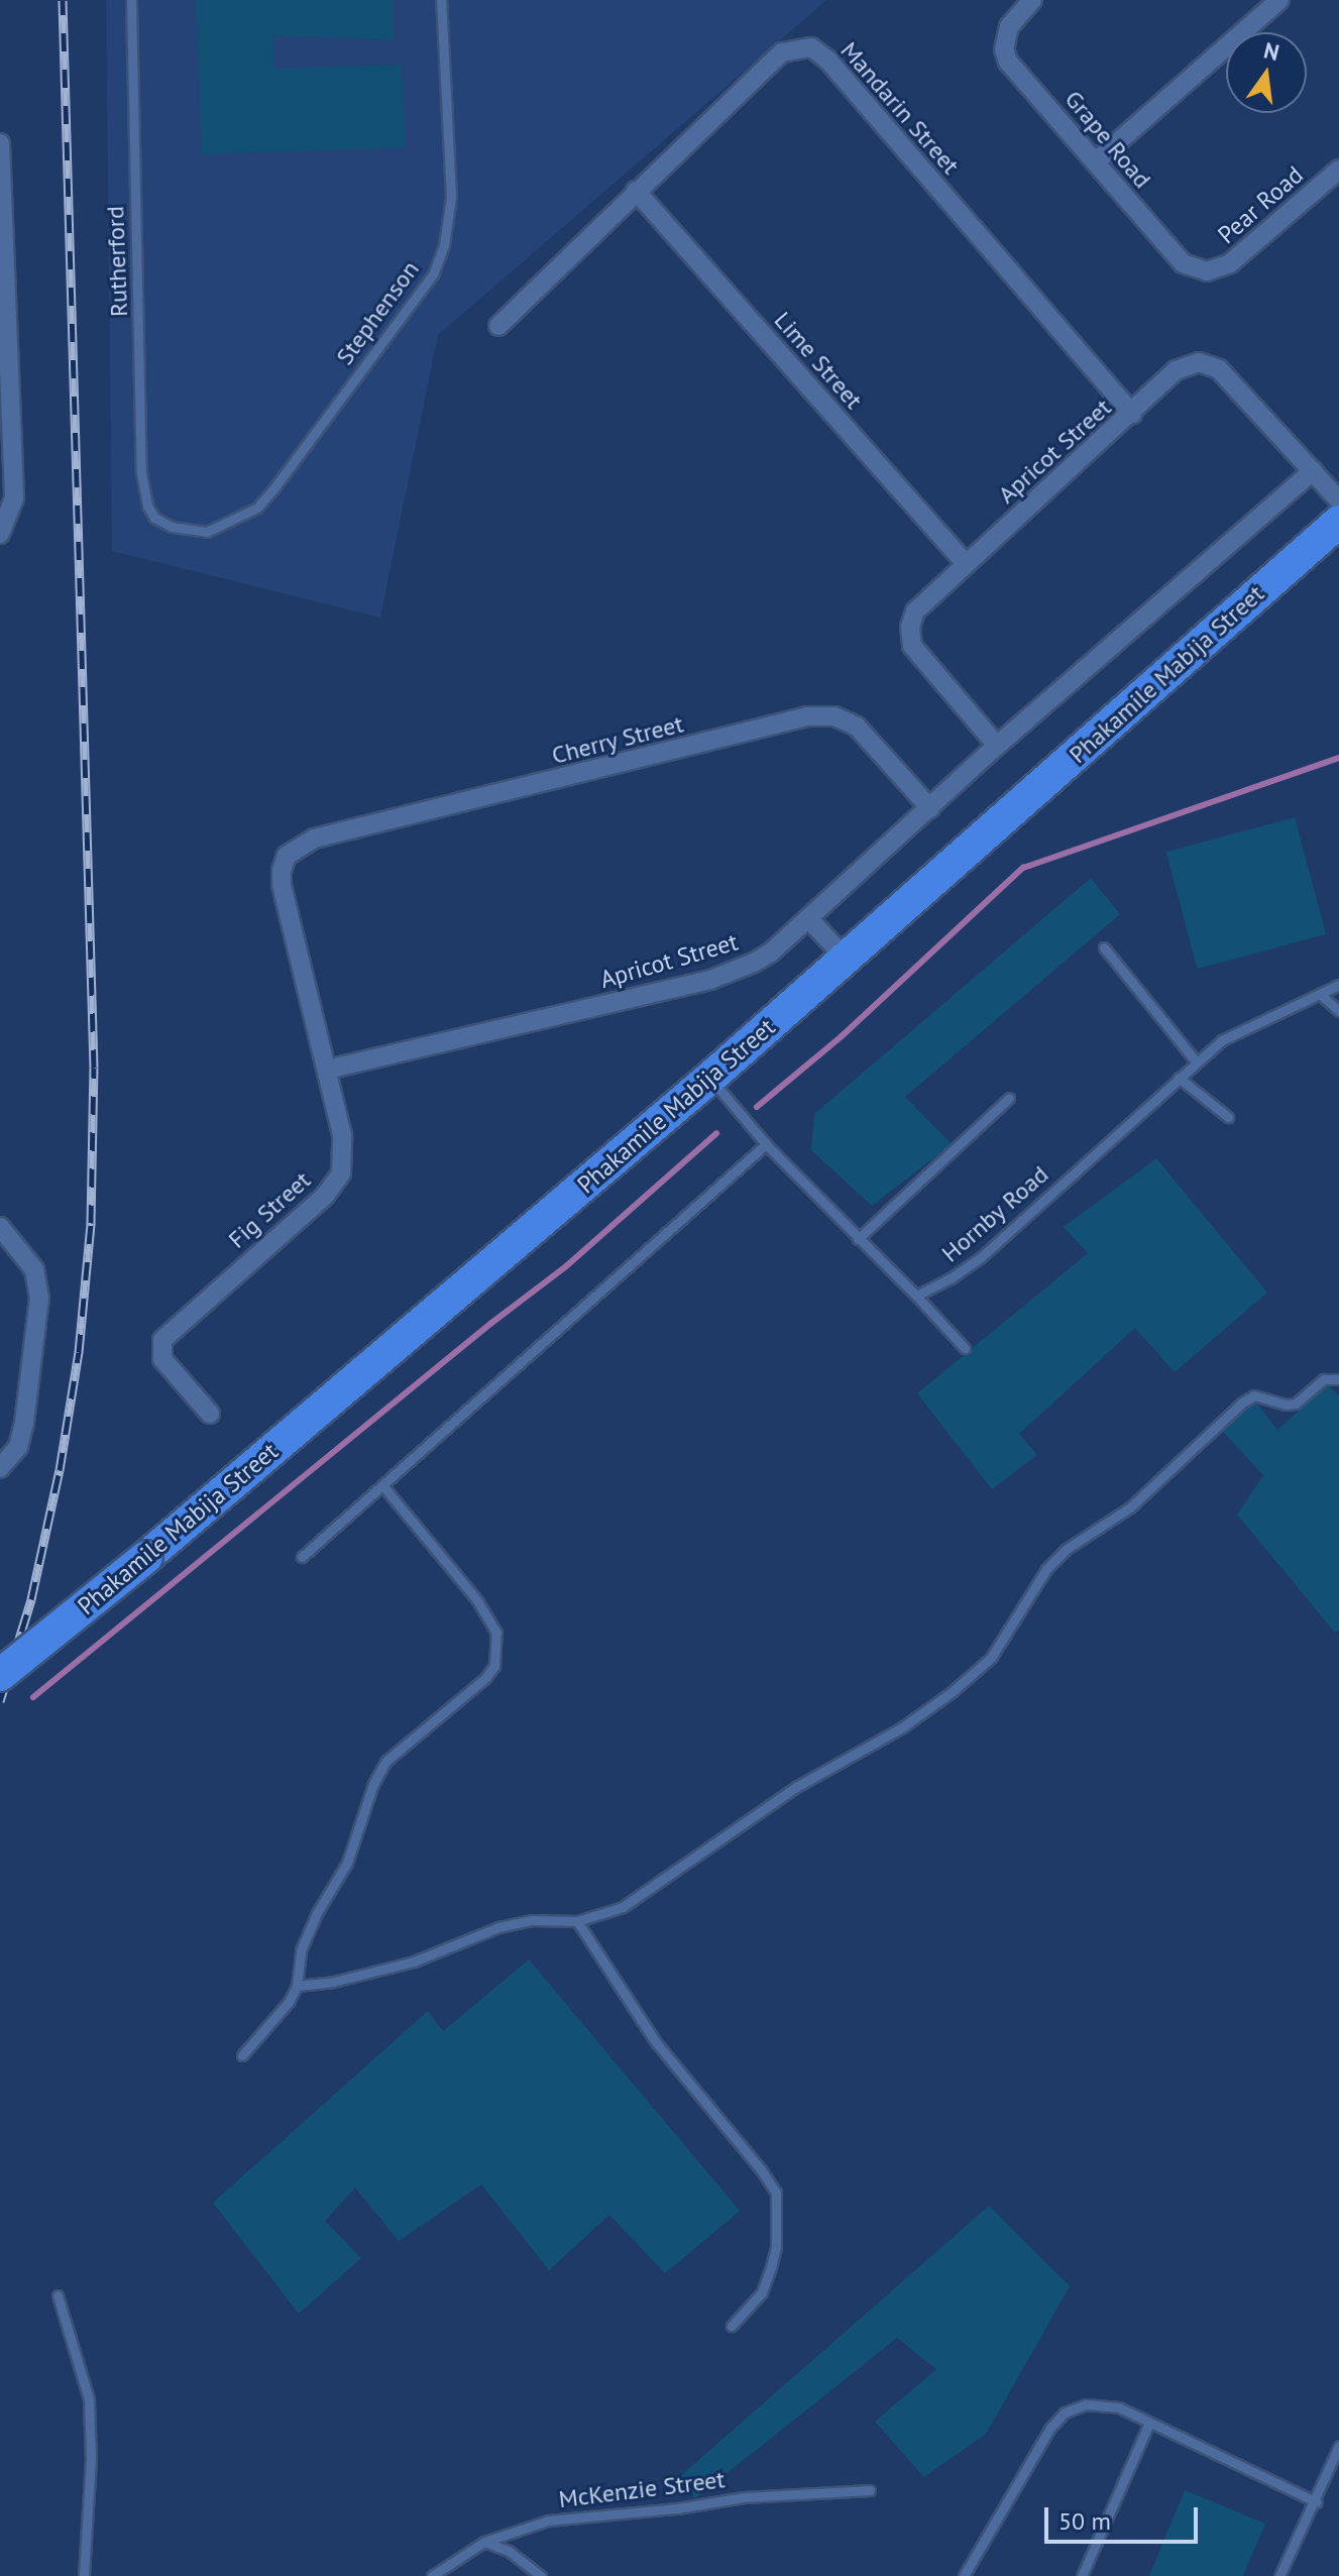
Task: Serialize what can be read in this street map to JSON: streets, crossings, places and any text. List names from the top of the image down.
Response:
{
  "streets": {
    "highway": ["Phakamile Mabija Street"],
    "street": [
      "Mandarin Street",
      "Grape Road",
      "Pear Road",
      "Lime Street",
      "Apricot Street",
      "Cherry Street",
      "Fig Street"
    ],
    "lane": [
      "Rutherford",
      "Stephenson",
      "Hornby Road",
      "McKenzie Street"
    ]
  },
  "crossings": [
    ["Mandarin Street", "Lime Street"],
    ["Mandarin Street", "Apricot Street"],
    ["Grape Road", "Pear Road"],
    ["Rutherford", "Stephenson"],
    ["Lime Street", "Apricot Street"],
    ["Apricot Street", "Cherry Street"],
    ["Apricot Street", "Fig Street"],
    ["Cherry Street", "Fig Street"]
  ],
  "scale_bar": "50 m",
  "north": "top"
}
